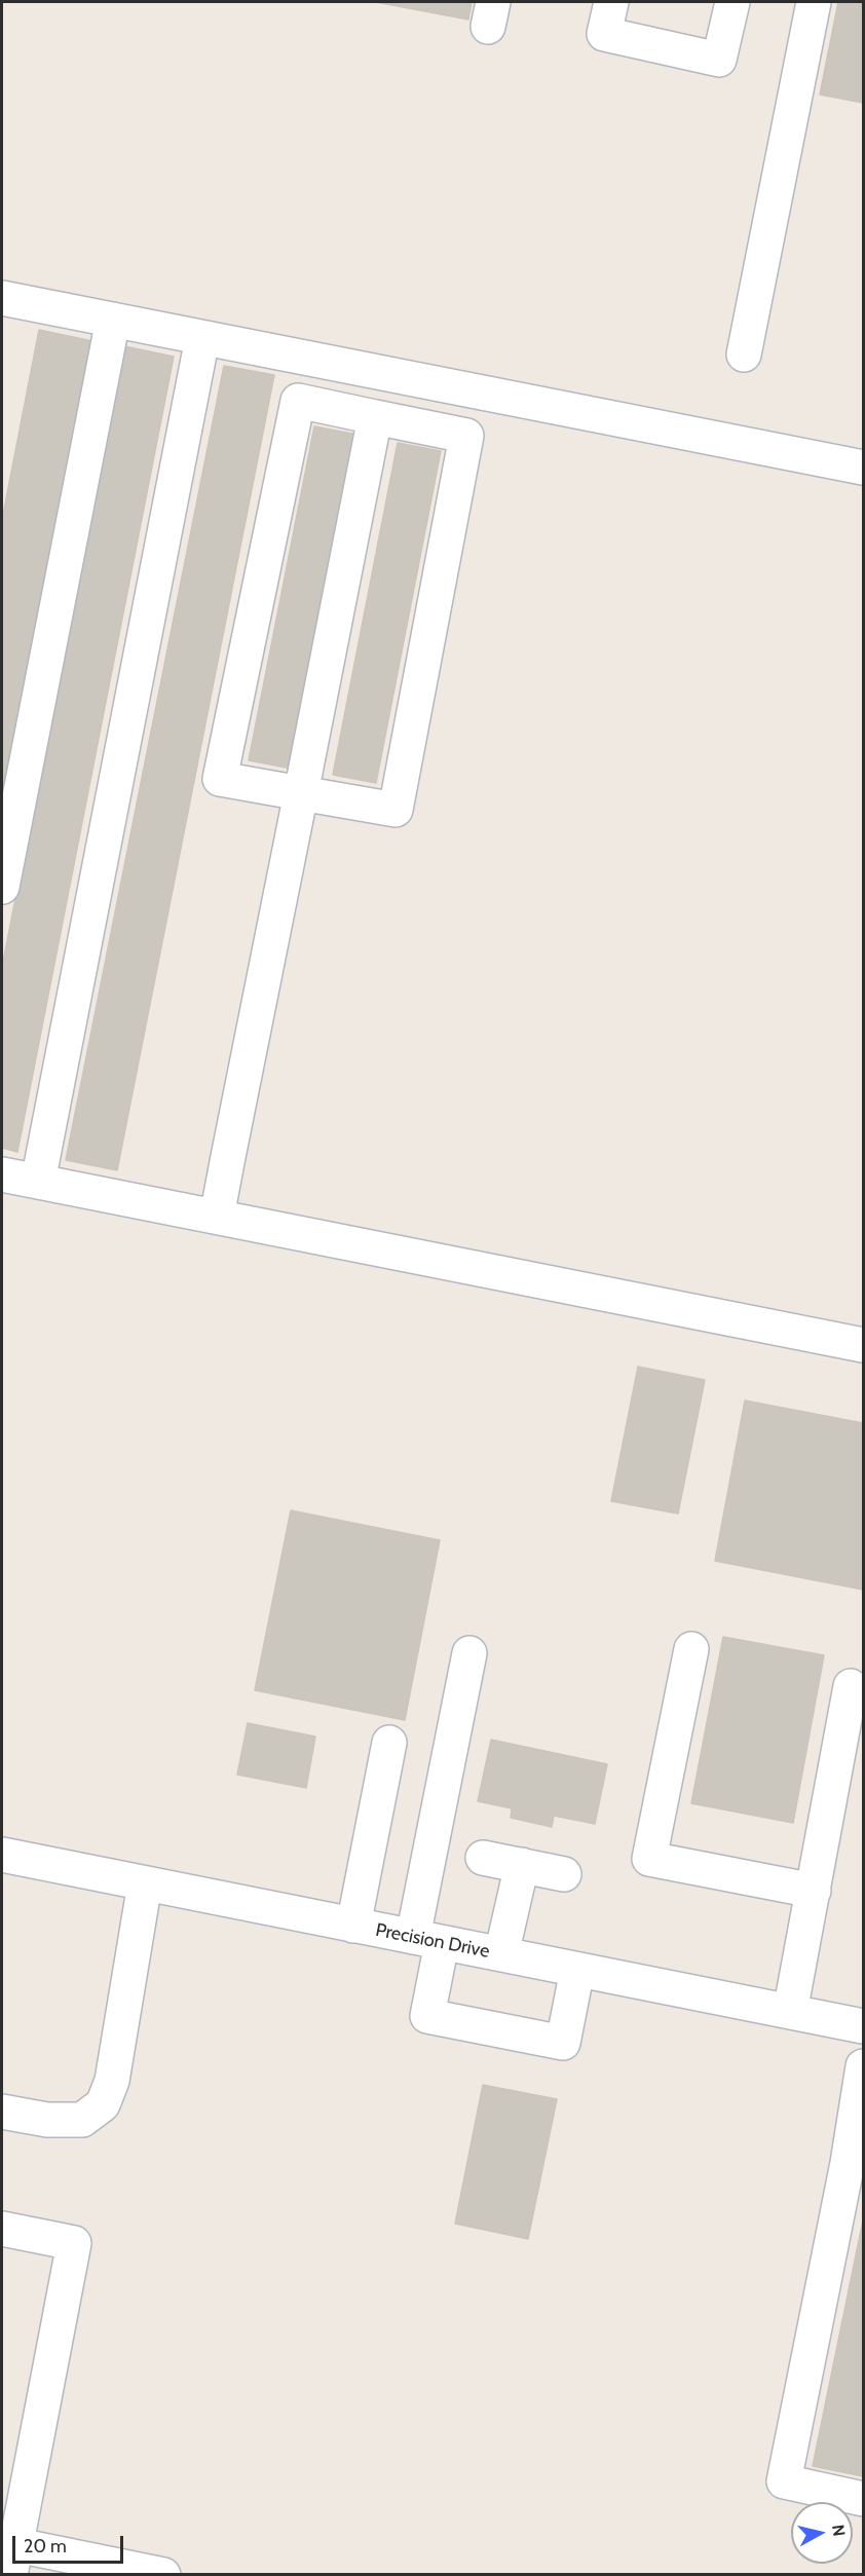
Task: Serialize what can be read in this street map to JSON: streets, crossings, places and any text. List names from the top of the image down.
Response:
{
  "streets": {
    "street": ["Precision Drive"]
  },
  "scale_bar": "20 m",
  "north": "right"
}
